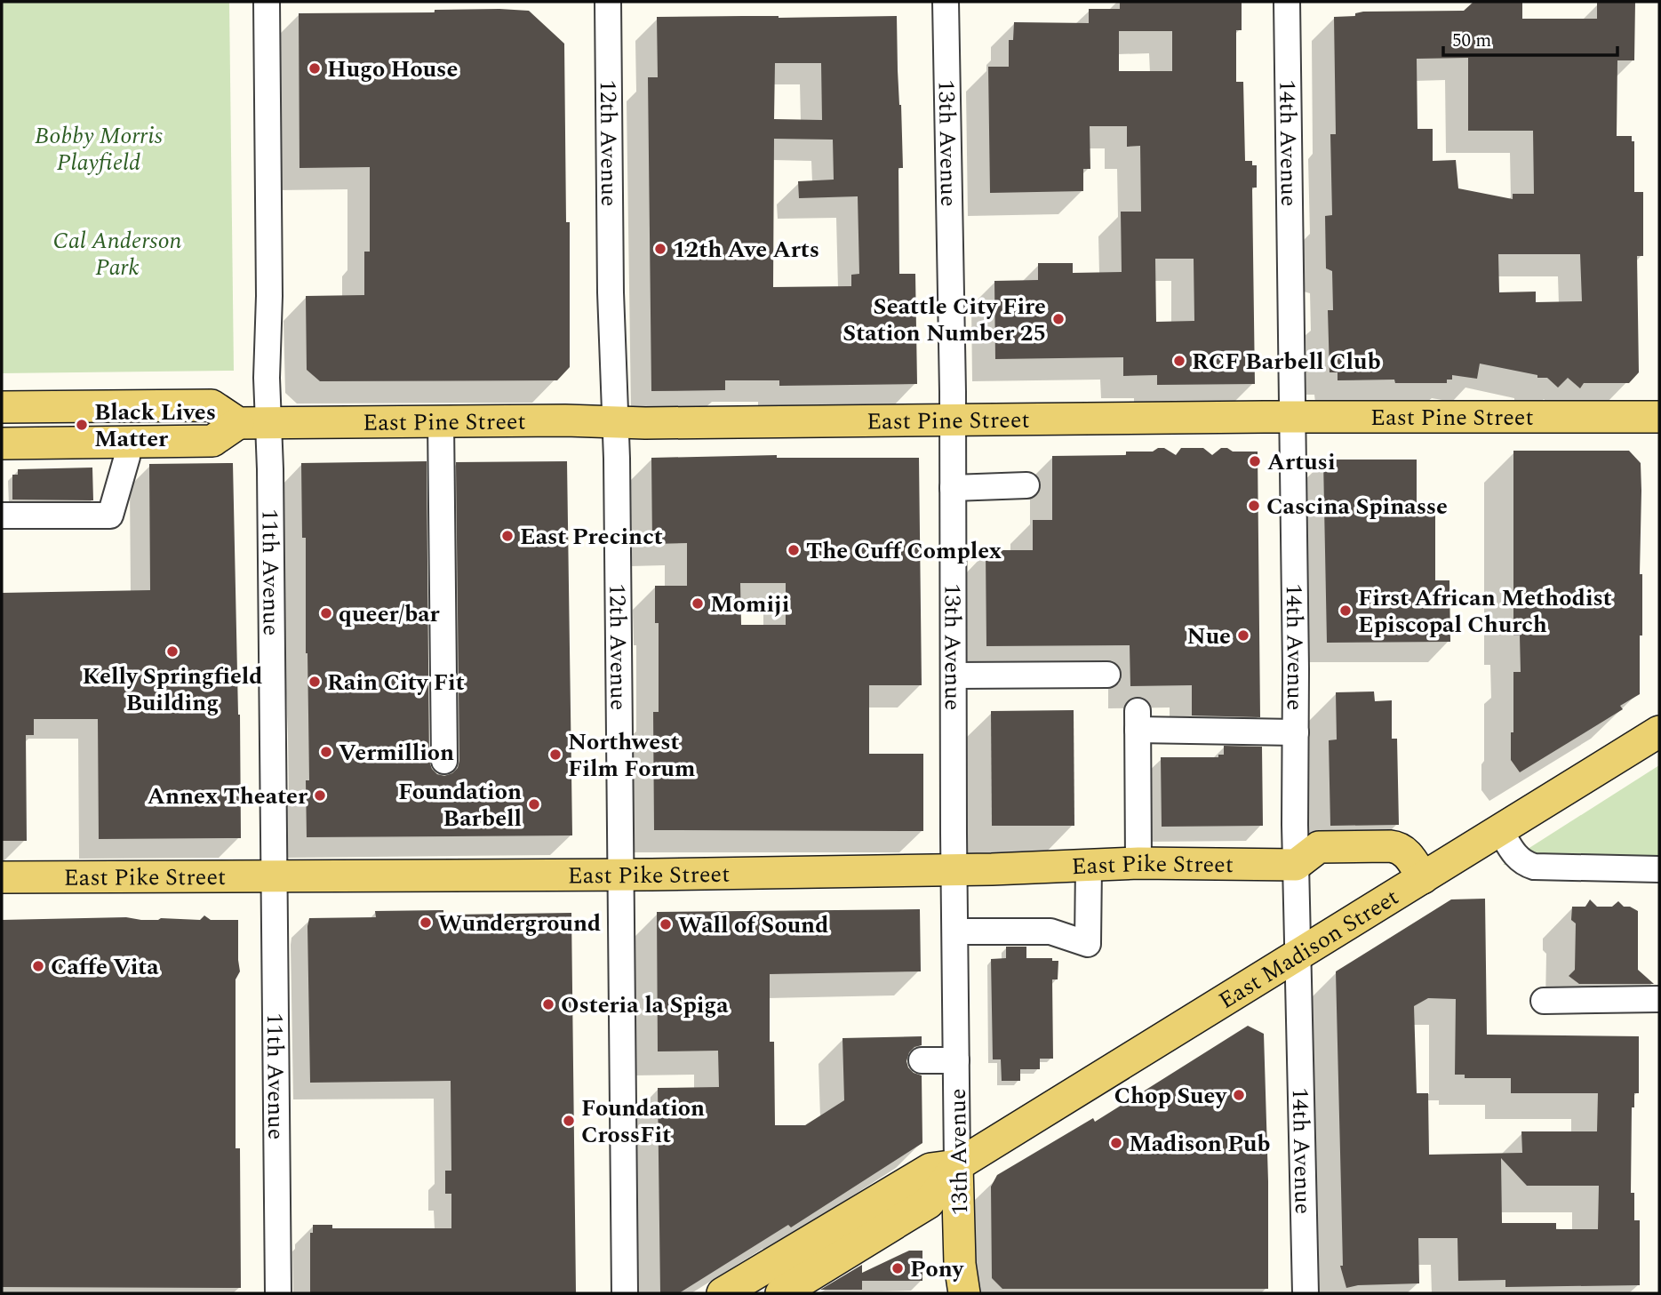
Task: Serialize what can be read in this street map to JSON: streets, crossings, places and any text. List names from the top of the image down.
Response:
{
  "streets": {
    "main road": [
      "13th Avenue",
      "East Pine Street",
      "East Pike Street",
      "East Madison Street"
    ],
    "street": ["12th Avenue", "14th Avenue", "11th Avenue"]
  },
  "crossings": [
    ["12th Avenue", "East Pine Street"],
    ["12th Avenue", "East Pike Street"],
    ["13th Avenue", "East Pine Street"],
    ["13th Avenue", "East Pike Street"],
    ["13th Avenue", "East Madison Street"],
    ["14th Avenue", "East Pine Street"],
    ["14th Avenue", "East Pike Street"],
    ["14th Avenue", "East Madison Street"],
    ["East Pine Street", "11th Avenue"],
    ["11th Avenue", "East Pike Street"]
  ],
  "parks": ["Bobby Morris Playfield", "Cal Anderson Park"],
  "places": [
    "Hugo House",
    "12th Ave Arts",
    "Seattle City Fire Station Number 25",
    "RCF Barbell Club",
    "Black Lives Matter",
    "Artusi",
    "Cascina Spinasse",
    "East Precinct",
    "The Cuff Complex",
    "Momiji",
    "First African Methodist Episcopal Church",
    "queer/bar",
    "Nue",
    "Kelly Springfield Building",
    "Rain City Fit",
    "Vermillion",
    "Northwest Film Forum",
    "Annex Theater",
    "Foundation Barbell",
    "Wunderground",
    "Wall of Sound",
    "Caffe Vita",
    "Osteria la Spiga",
    "Chop Suey",
    "Foundation CrossFit",
    "Madison Pub",
    "Pony"
  ],
  "scale_bar": "50 m"
}
